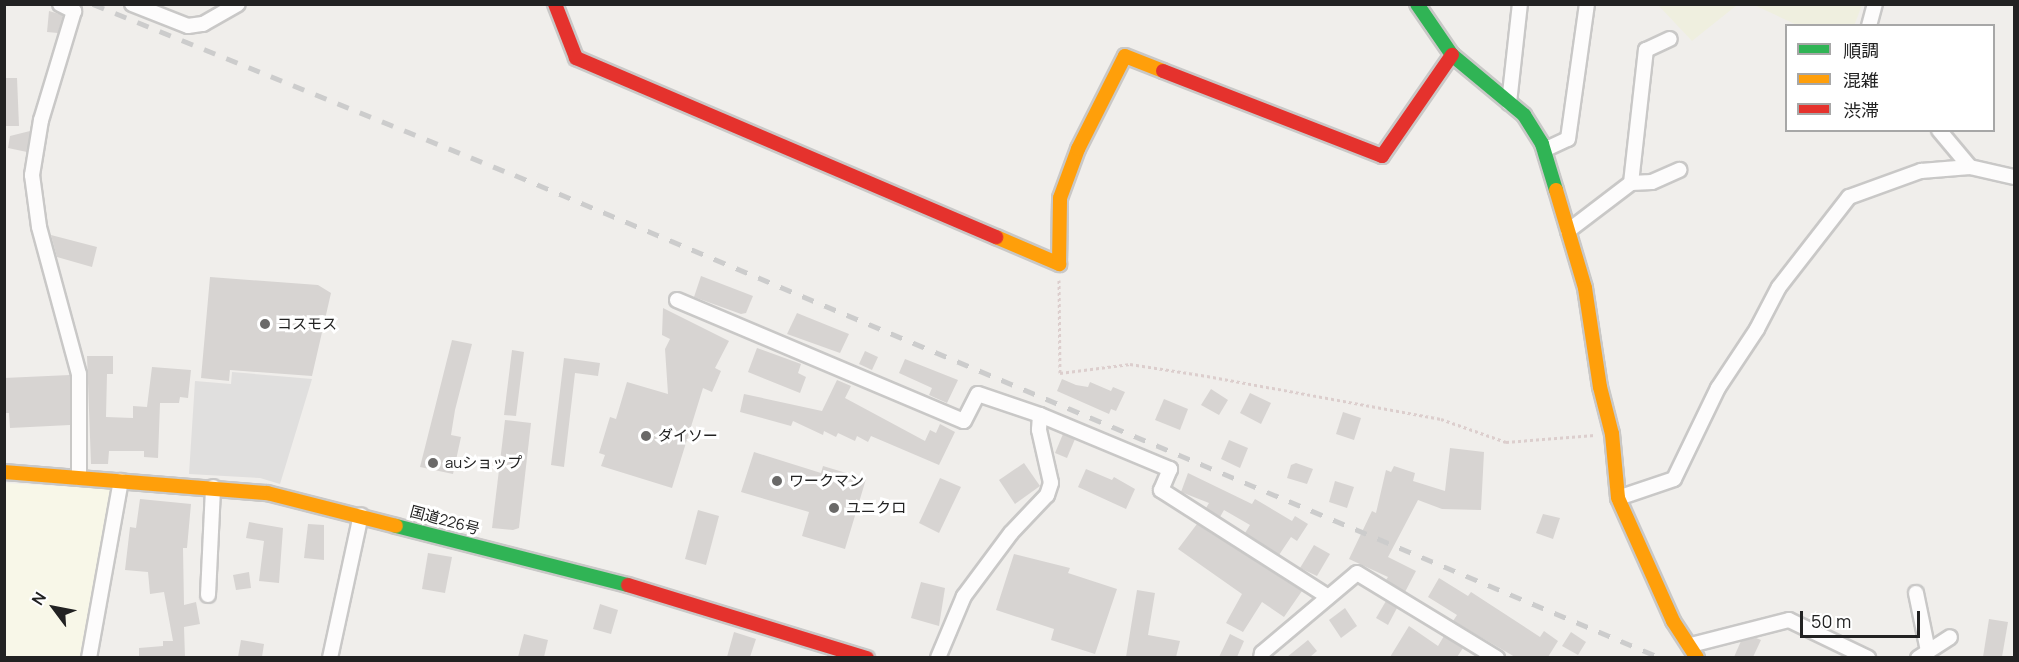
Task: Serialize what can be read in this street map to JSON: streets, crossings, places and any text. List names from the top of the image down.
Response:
{
  "streets": {
    "main road": ["国道226号"]
  },
  "places": [
    "コスモス",
    "ダイソー",
    "auショップ",
    "ワークマン",
    "ユニクロ"
  ],
  "legend": ["順調", "混雑", "渋滞"],
  "scale_bar": "50 m",
  "north": "top left"
}
